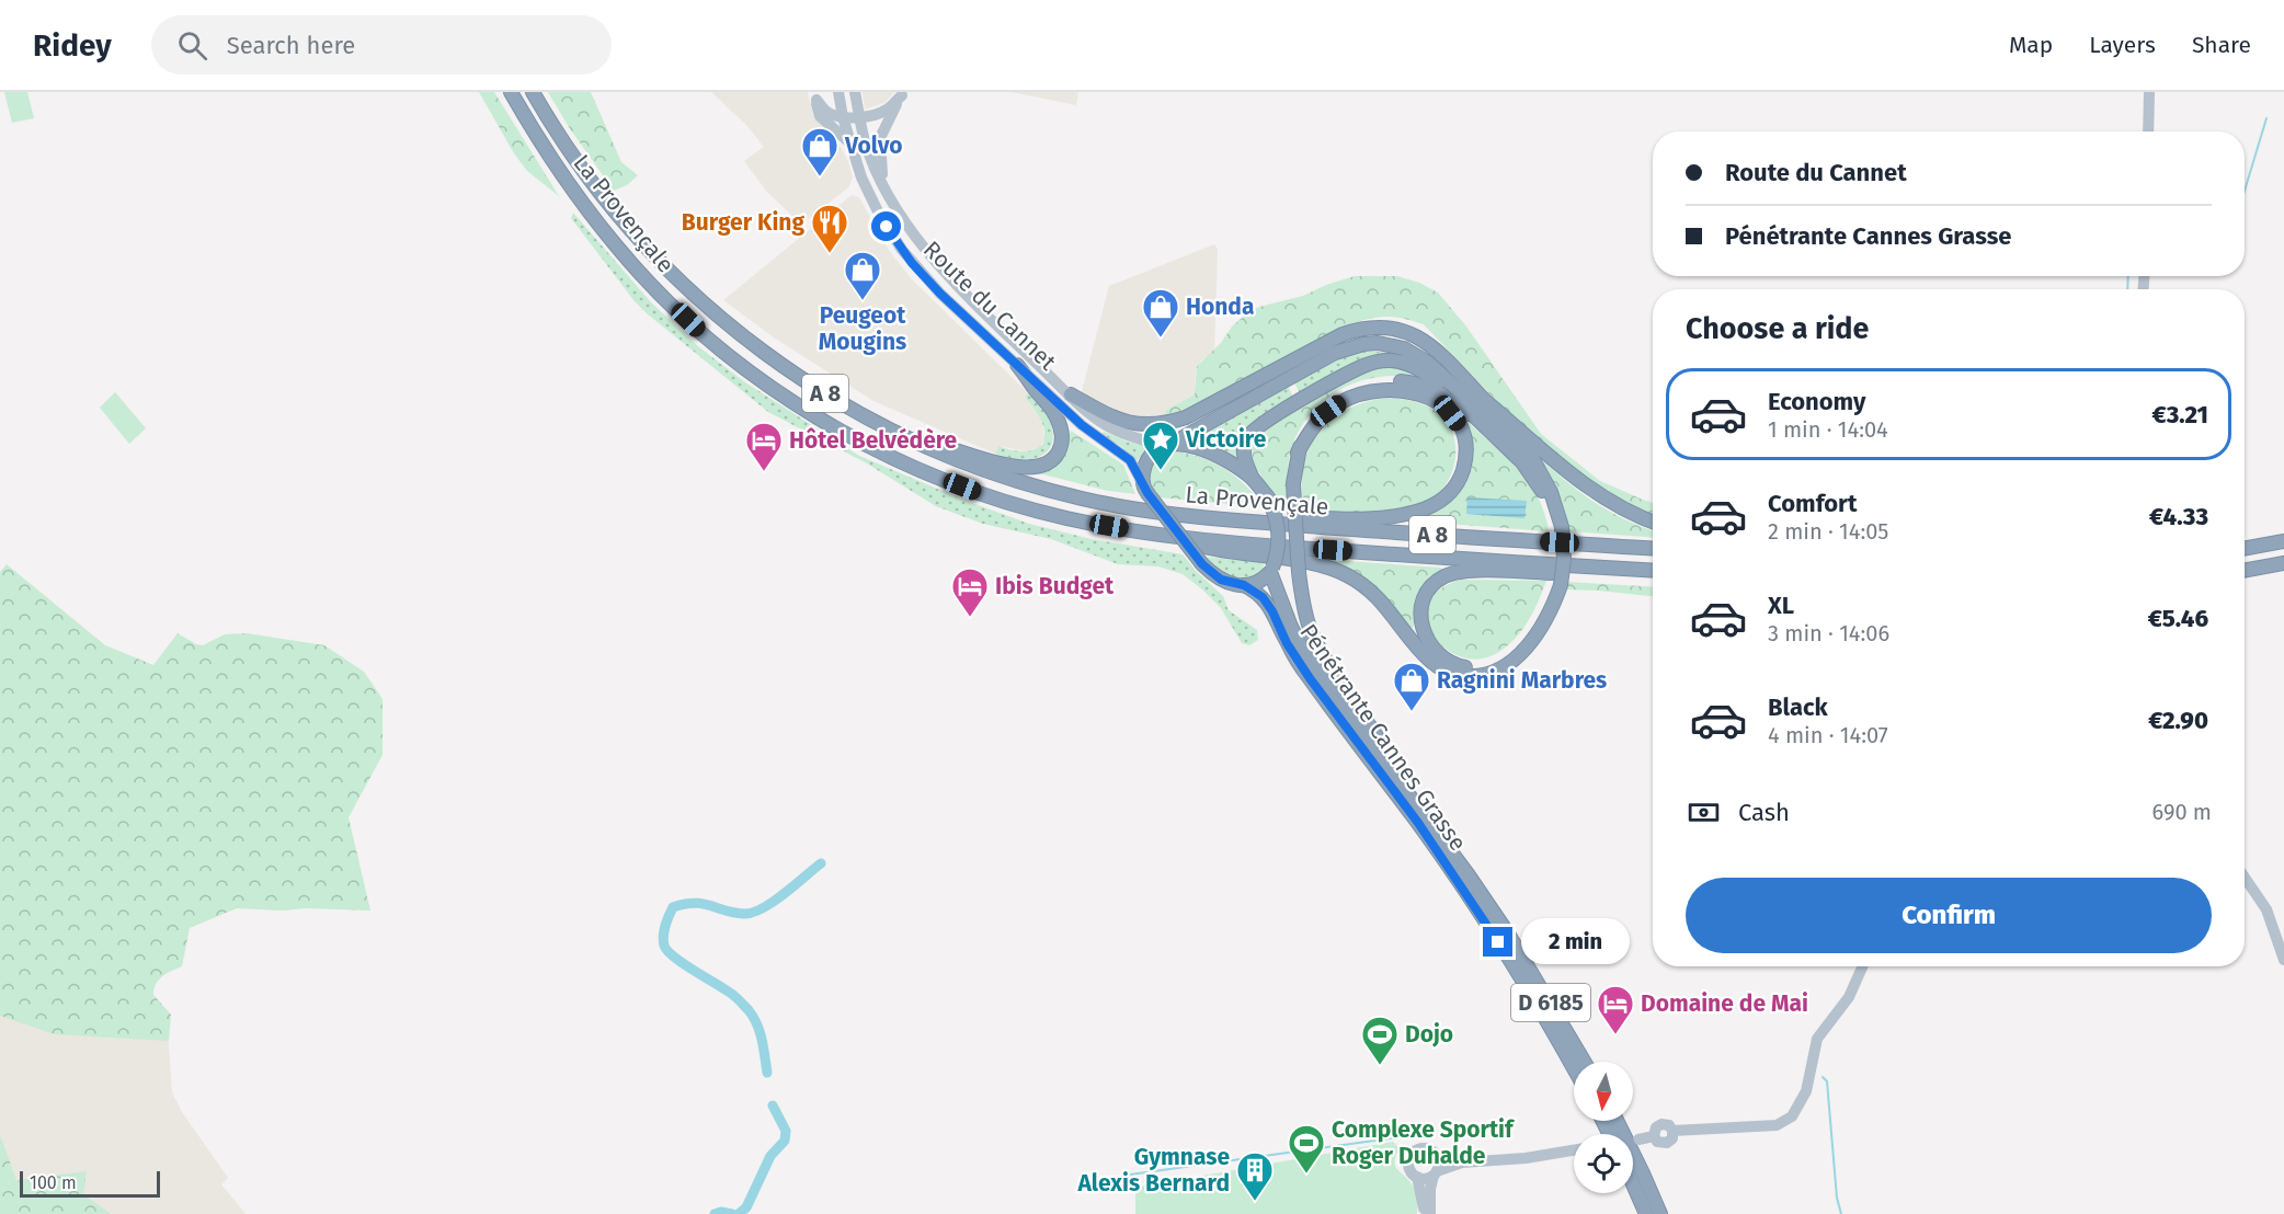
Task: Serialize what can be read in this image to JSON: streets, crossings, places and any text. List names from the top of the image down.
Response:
{
  "streets": {
    "highway": [
      "La Provençale",
      "A 8",
      "Pénétrante Cannes Grasse",
      "D 6185"
    ],
    "main road": ["Route du Cannet"]
  },
  "crossings": [
    ["Route du Cannet", "Pénétrante Cannes Grasse"]
  ],
  "places": {
    "shop": [
      "Volvo",
      "Peugeot Mougins",
      "Honda",
      "Ragnini Marbres"
    ],
    "restaurant": ["Burger King"],
    "place": ["Victoire"],
    "hotel": ["Hôtel Belvédère", "Ibis Budget", "Domaine de Mai"],
    "sports": ["Dojo", "Complexe Sportif Roger Duhalde"],
    "building": ["Gymnase Alexis Bernard"]
  },
  "scale_bar": "100 m",
  "north": "bottom",
  "page": {
    "header": "Ridey",
    "search": "Search here",
    "nav": ["Map", "Layers", "Share"],
    "banner": ["Route du Cannet", "Pénétrante Cannes Grasse"],
    "heading": "Choose a ride",
    "list": [
      {
        "name": "Economy",
        "note": "1 min · 14:04",
        "value": "€3.21"
      },
      {
        "name": "Comfort",
        "note": "2 min · 14:05",
        "value": "€4.33"
      },
      {
        "name": "XL",
        "note": "3 min · 14:06",
        "value": "€5.46"
      },
      {
        "name": "Black",
        "note": "4 min · 14:07",
        "value": "€2.90"
      }
    ],
    "pay": ["Cash", "690 m"],
    "buttons": "Confirm",
    "bubble": "2 min",
    "scale": "100 m"
  }
}
